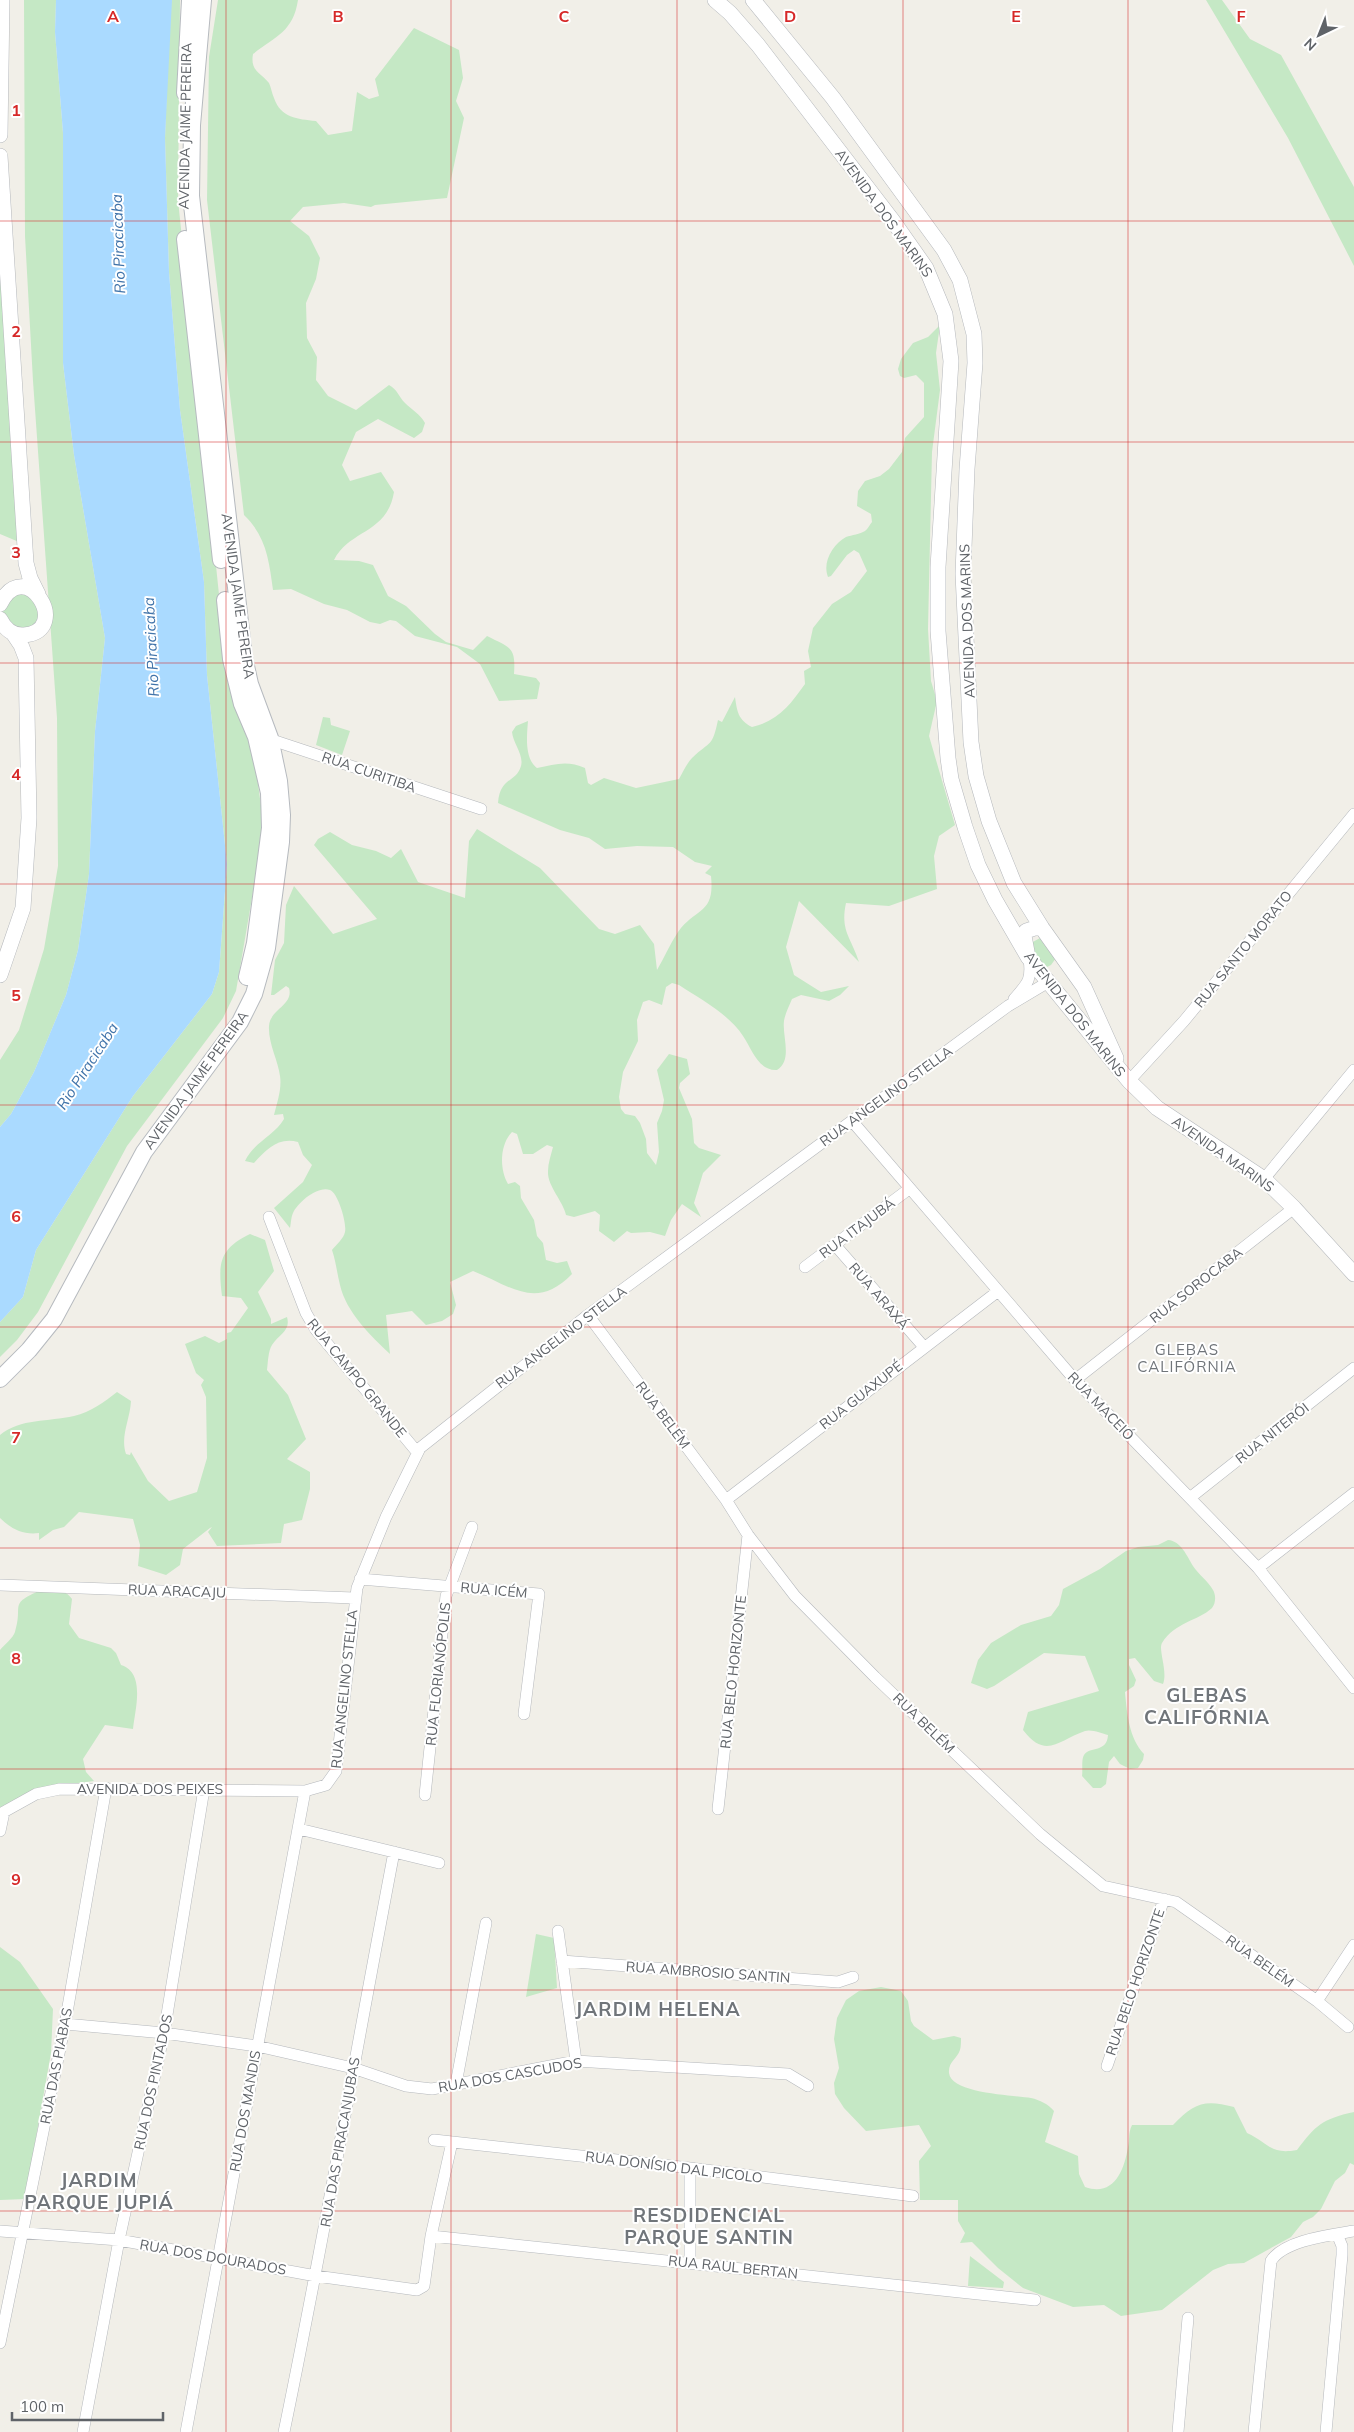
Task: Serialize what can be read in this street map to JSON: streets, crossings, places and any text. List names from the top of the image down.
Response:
{
  "streets": {
    "main road": ["AVENIDA JAIME PEREIRA"],
    "street": [
      "AVENIDA DOS MARINS",
      "RUA CURITIBA",
      "RUA SANTO MORATO",
      "RUA ANGELINO STELLA",
      "AVENIDA MARINS",
      "RUA ITAJUBÁ",
      "RUA SOROCABA",
      "RUA ARAXÁ",
      "RUA CAMPO GRANDE",
      "RUA GUAXUPÉ",
      "RUA MACEIÓ",
      "RUA BELÉM",
      "RUA NITERÓI",
      "RUA ICÉM",
      "RUA ARACAJU",
      "RUA BELO HORIZONTE",
      "RUA FLORIANÓPOLIS",
      "AVENIDA DOS PEIXES",
      "RUA AMBROSIO SANTIN",
      "RUA DAS PIABAS",
      "RUA DOS CASCUDOS",
      "RUA DOS PINTADOS",
      "RUA DOS MANDIS",
      "RUA DAS PIRACANJUBAS",
      "RUA DONÍSIO DAL PICOLO",
      "RUA DOS DOURADOS",
      "RUA RAUL BERTAN"
    ]
  },
  "crossings": [
    ["AVENIDA JAIME PEREIRA", "RUA CURITIBA"],
    ["AVENIDA DOS MARINS", "RUA SANTO MORATO"],
    ["AVENIDA DOS MARINS", "AVENIDA MARINS"],
    ["RUA SANTO MORATO", "AVENIDA MARINS"],
    ["RUA ANGELINO STELLA", "RUA CAMPO GRANDE"],
    ["RUA ANGELINO STELLA", "RUA MACEIÓ"],
    ["RUA ANGELINO STELLA", "RUA BELÉM"],
    ["RUA ANGELINO STELLA", "RUA ICÉM"],
    ["RUA ANGELINO STELLA", "RUA ARACAJU"],
    ["RUA ANGELINO STELLA", "AVENIDA DOS PEIXES"],
    ["RUA ANGELINO STELLA", "RUA DOS MANDIS"],
    ["AVENIDA MARINS", "RUA SOROCABA"],
    ["RUA ITAJUBÁ", "RUA ARAXÁ"],
    ["RUA ITAJUBÁ", "RUA MACEIÓ"],
    ["RUA SOROCABA", "RUA MACEIÓ"],
    ["RUA ARAXÁ", "RUA GUAXUPÉ"],
    ["RUA GUAXUPÉ", "RUA MACEIÓ"],
    ["RUA GUAXUPÉ", "RUA BELÉM"],
    ["RUA MACEIÓ", "RUA NITERÓI"],
    ["RUA BELÉM", "RUA BELO HORIZONTE"],
    ["RUA ICÉM", "RUA FLORIANÓPOLIS"],
    ["AVENIDA DOS PEIXES", "RUA DAS PIABAS"],
    ["AVENIDA DOS PEIXES", "RUA DOS PINTADOS"],
    ["AVENIDA DOS PEIXES", "RUA DOS MANDIS"],
    ["RUA DAS PIABAS", "RUA DOS CASCUDOS"],
    ["RUA DAS PIABAS", "RUA DOS DOURADOS"],
    ["RUA DOS CASCUDOS", "RUA DOS PINTADOS"],
    ["RUA DOS CASCUDOS", "RUA DOS MANDIS"],
    ["RUA DOS CASCUDOS", "RUA DAS PIRACANJUBAS"],
    ["RUA DOS PINTADOS", "RUA DOS DOURADOS"],
    ["RUA DOS MANDIS", "RUA DOS DOURADOS"],
    ["RUA DAS PIRACANJUBAS", "RUA DOS DOURADOS"],
    ["RUA DOS DOURADOS", "RUA RAUL BERTAN"]
  ],
  "districts": [
    "GLEBAS CALIFÓRNIA",
    "GLEBAS CALIFÓRNIA",
    "JARDIM HELENA",
    "JARDIM PARQUE JUPIÁ",
    "RESDIDENCIAL PARQUE SANTIN"
  ],
  "water": ["Rio Piracicaba"],
  "scale_bar": "100 m",
  "north": "bottom left",
  "grid": {
    "columns": [
      "A",
      "B",
      "C",
      "D",
      "E",
      "F"
    ],
    "rows": [
      "1",
      "2",
      "3",
      "4",
      "5",
      "6",
      "7",
      "8",
      "9"
    ]
  }
}
